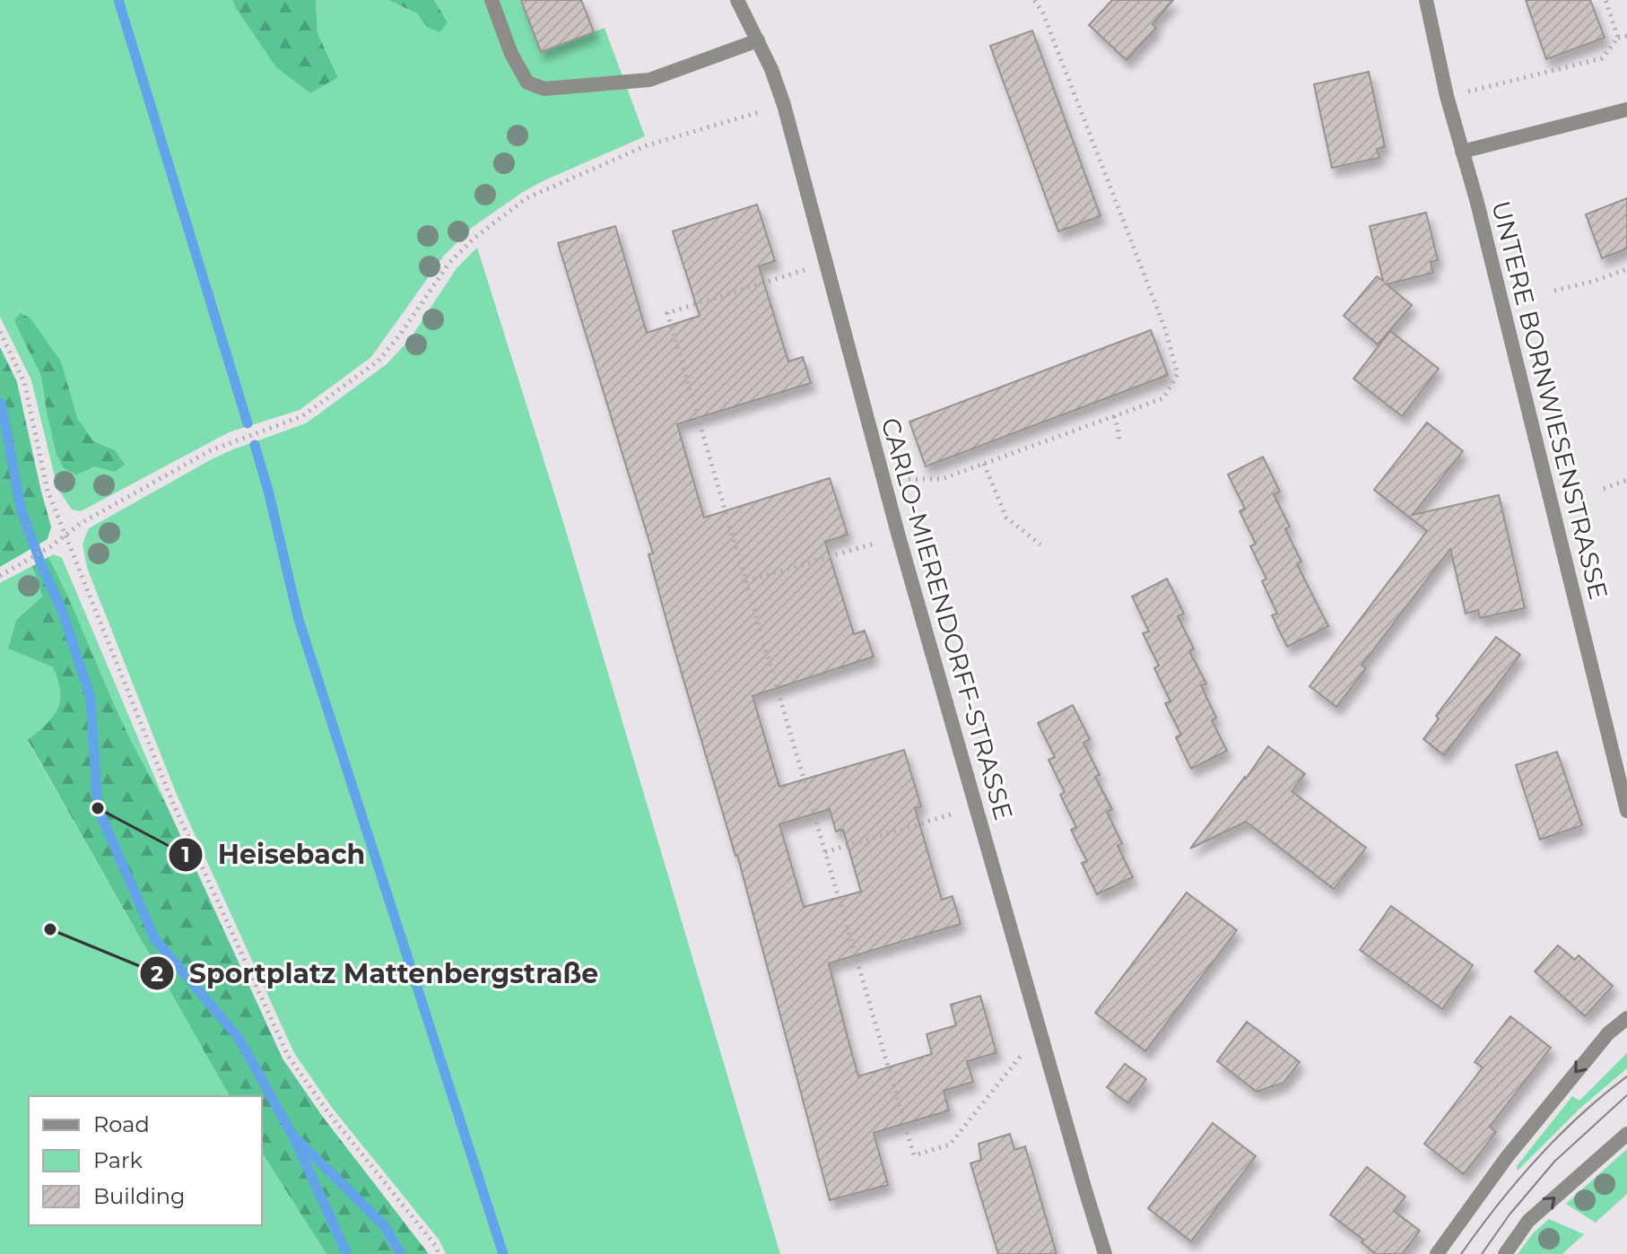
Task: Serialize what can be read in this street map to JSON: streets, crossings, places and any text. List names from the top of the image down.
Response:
{
  "streets": {
    "street": ["UNTERE BORNWIESENSTRASSE", "CARLO-MIERENDORFF-STRASSE"]
  },
  "places": ["Heisebach", "Sportplatz Mattenbergstraße"],
  "legend": ["Road", "Park", "Building"]
}
